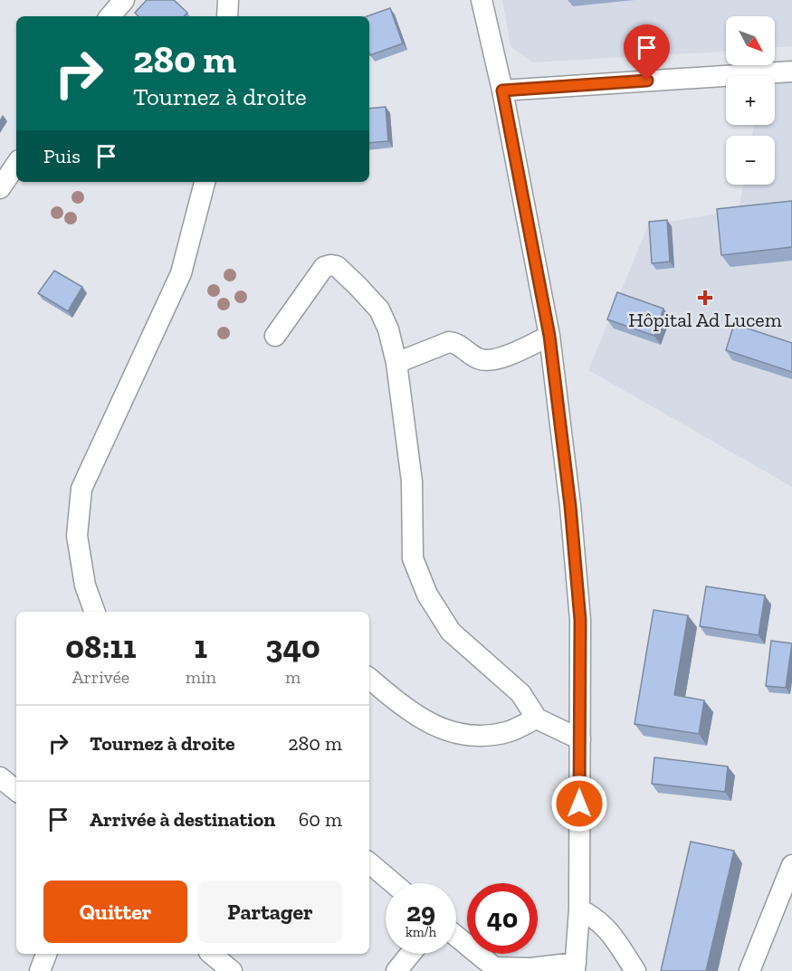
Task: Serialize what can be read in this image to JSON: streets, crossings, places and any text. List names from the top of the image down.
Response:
{
  "places": {
    "health": ["Hôpital Ad Lucem"]
  },
  "north": "bottom right",
  "page": {
    "map_buttons": ["+", "−"],
    "turn": ["280 m", "Tournez à droite"],
    "then": "Puis",
    "eta": [
      "08:11",
      "Arrivée",
      "1",
      "min",
      "340",
      "m"
    ],
    "list": [
      {
        "name": "Tournez à droite",
        "value": "280 m"
      },
      {
        "name": "Arrivée à destination",
        "value": "60 m"
      }
    ],
    "buttons": ["Quitter", "Partager"],
    "speed": "29 km/h",
    "limit": "40"
  }
}
